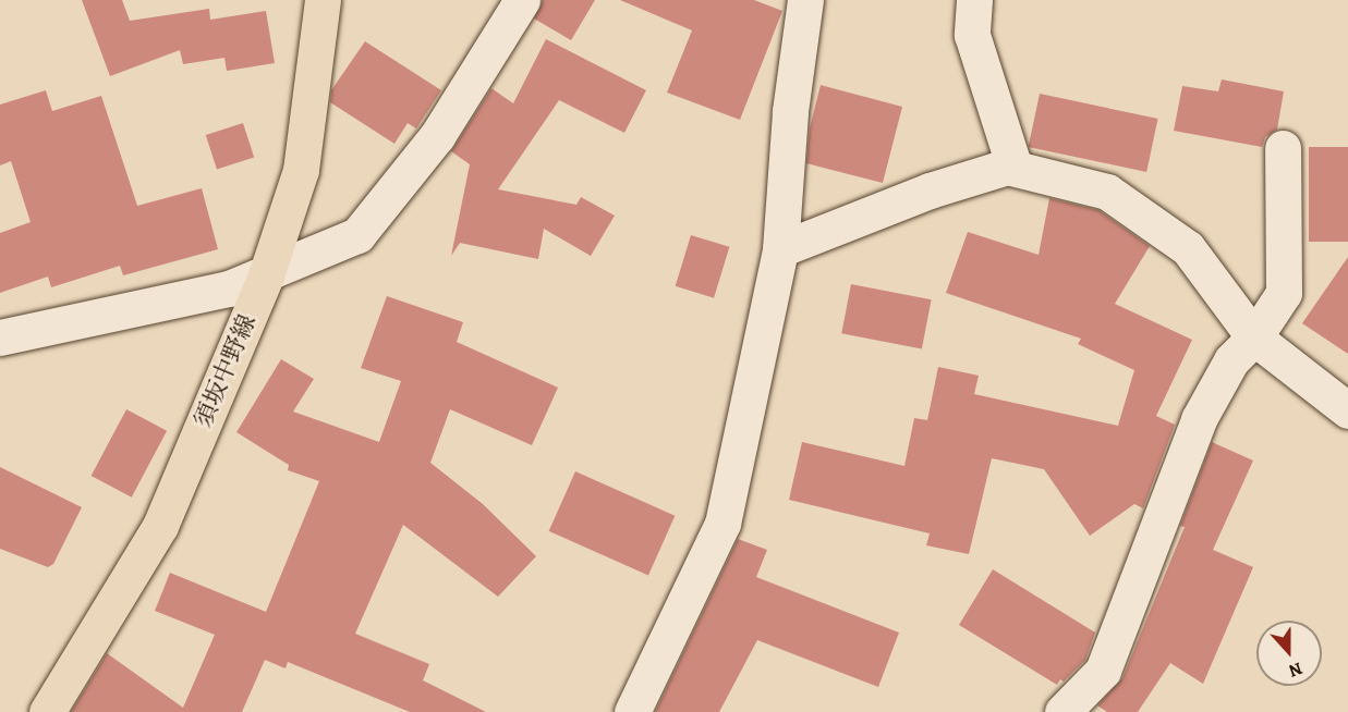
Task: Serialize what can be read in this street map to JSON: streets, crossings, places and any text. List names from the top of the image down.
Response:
{
  "streets": {
    "main road": ["須坂中野線"]
  },
  "north": "bottom"
}
